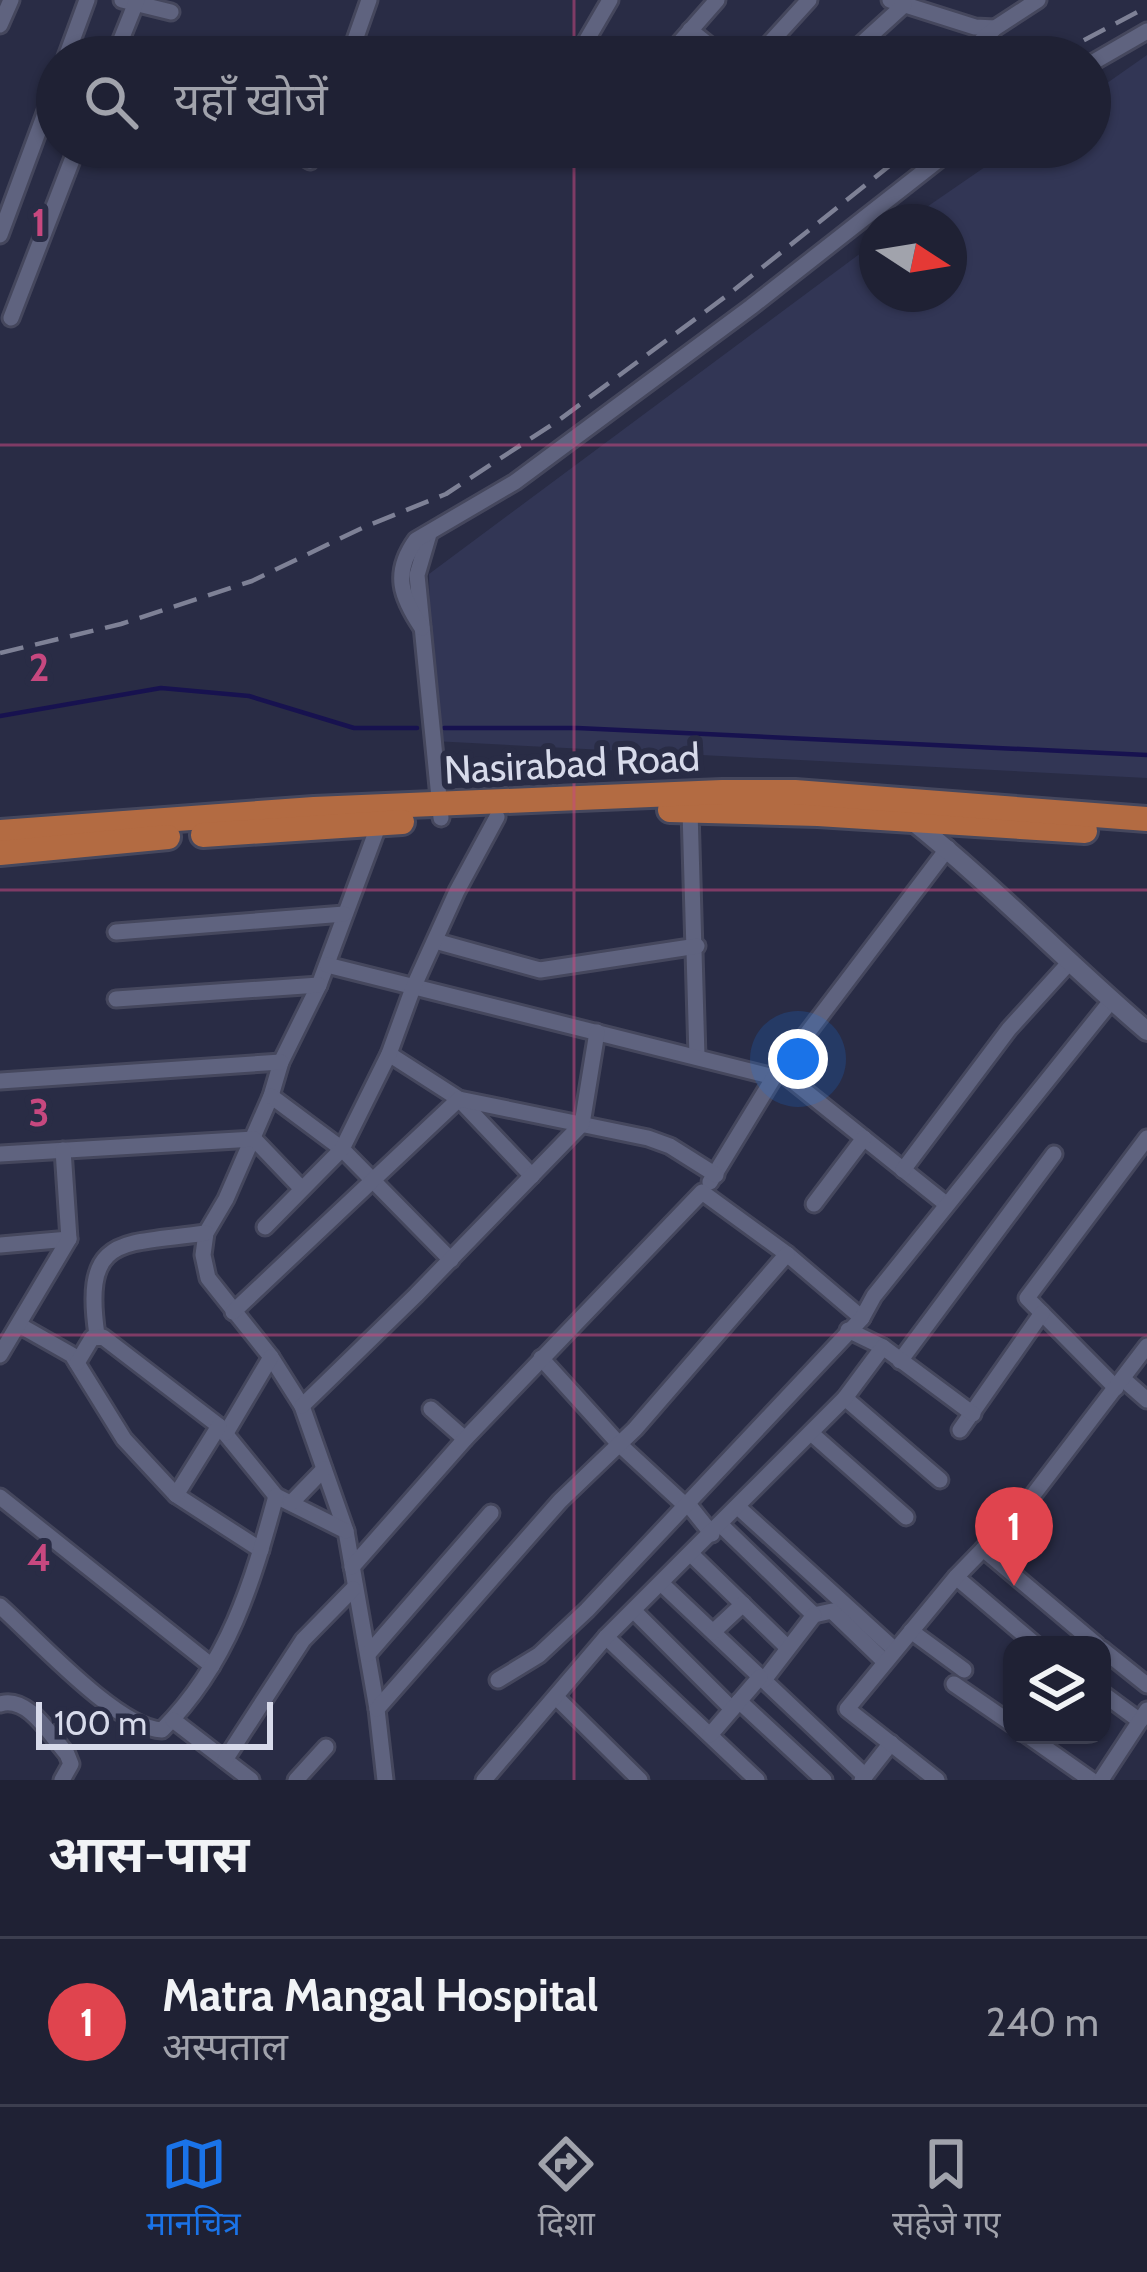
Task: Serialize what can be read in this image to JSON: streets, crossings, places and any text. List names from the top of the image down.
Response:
{
  "streets": {
    "highway": ["Nasirabad Road"]
  },
  "scale_bar": "100 m",
  "north": "right",
  "page": {
    "search": "यहाँ खोजें",
    "pins": "1",
    "scale": "100 m",
    "heading": "आस-पास",
    "list": [
      {
        "mark": "1",
        "name": "Matra Mangal Hospital",
        "note": "अस्पताल",
        "value": "240 m"
      }
    ],
    "nav": ["मानचित्र", "दिशा", "सहेजे गए"]
  },
  "grid": {
    "rows": [
      "1",
      "2",
      "3",
      "4"
    ]
  }
}
